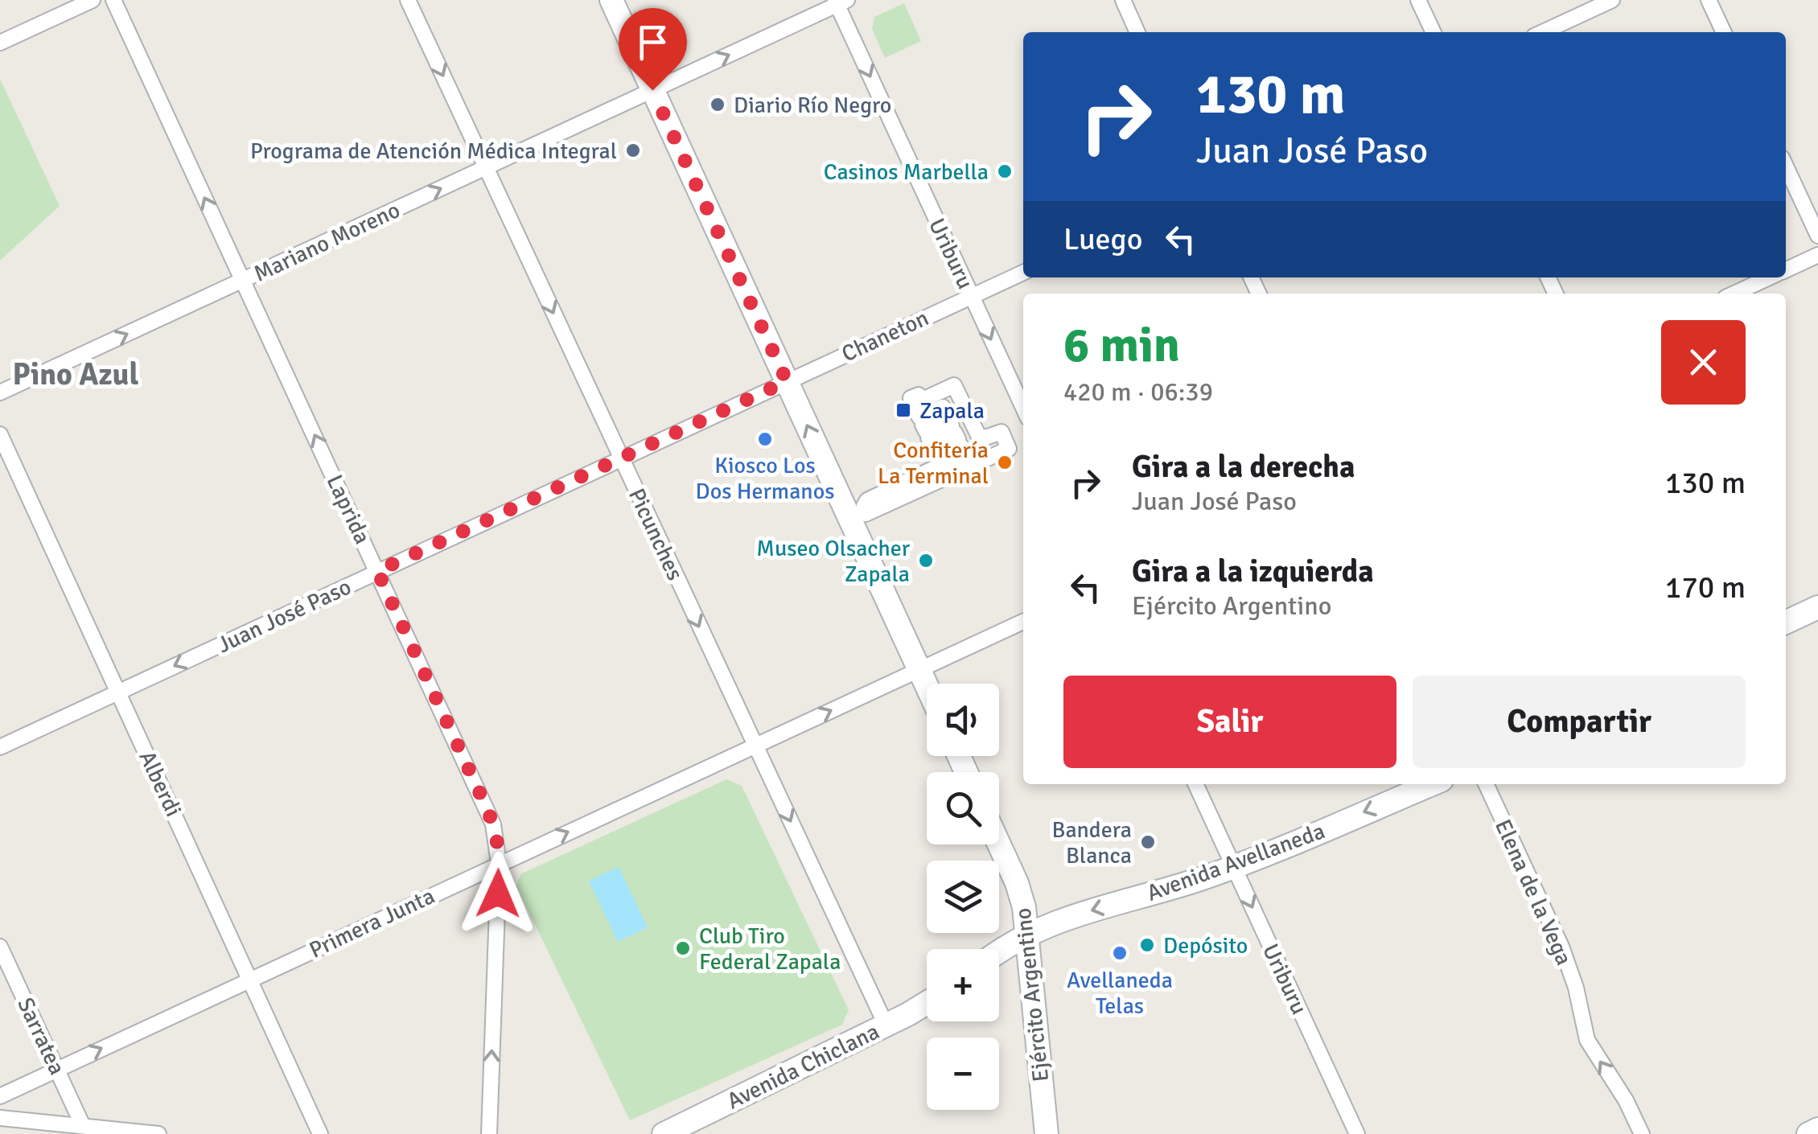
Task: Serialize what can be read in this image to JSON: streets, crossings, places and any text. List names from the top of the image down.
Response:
{
  "streets": {
    "main road": ["Avenida Avellaneda", "Ejército Argentino", "Avenida Chiclana"],
    "street": [
      "Mariano Moreno",
      "Uriburu",
      "Chaneton",
      "Laprida",
      "Picunches",
      "Juan José Paso",
      "Alberdi",
      "Elena de la Vega",
      "Primera Junta",
      "Sarratea"
    ]
  },
  "crossings": [
    ["Mariano Moreno", "Uriburu"],
    ["Mariano Moreno", "Laprida"],
    ["Mariano Moreno", "Picunches"],
    ["Uriburu", "Chaneton"],
    ["Uriburu", "Avenida Avellaneda"],
    ["Chaneton", "Juan José Paso"],
    ["Laprida", "Juan José Paso"],
    ["Laprida", "Primera Junta"],
    ["Picunches", "Juan José Paso"],
    ["Picunches", "Primera Junta"],
    ["Picunches", "Avenida Chiclana"],
    ["Juan José Paso", "Alberdi"],
    ["Alberdi", "Primera Junta"],
    ["Avenida Avellaneda", "Ejército Argentino"],
    ["Primera Junta", "Sarratea"]
  ],
  "one_way": [
    "Mariano Moreno",
    "Uriburu",
    "Laprida",
    "Picunches",
    "Avenida Avellaneda",
    "Elena de la Vega",
    "Primera Junta"
  ],
  "districts": ["Pino Azul"],
  "places": {
    "other": [
      "Diario Río Negro",
      "Programa de Atención Médica Integral",
      "Casinos Marbella",
      "Kiosco Los Dos Hermanos",
      "Confitería La Terminal",
      "Museo Olsacher Zapala",
      "Bandera Blanca",
      "Depósito",
      "Club Tiro Federal Zapala",
      "Avellaneda Telas"
    ],
    "transit": ["Zapala"]
  },
  "page": {
    "turn": ["130 m", "Juan José Paso"],
    "then": "Luego",
    "heading": ["6 min", "420 m · 06:39"],
    "list": [
      {
        "name": "Gira a la derecha",
        "note": "Juan José Paso",
        "value": "130 m"
      },
      {
        "name": "Gira a la izquierda",
        "note": "Ejército Argentino",
        "value": "170 m"
      }
    ],
    "buttons": ["Salir", "Compartir"],
    "map_buttons": ["+", "−"]
  }
}
